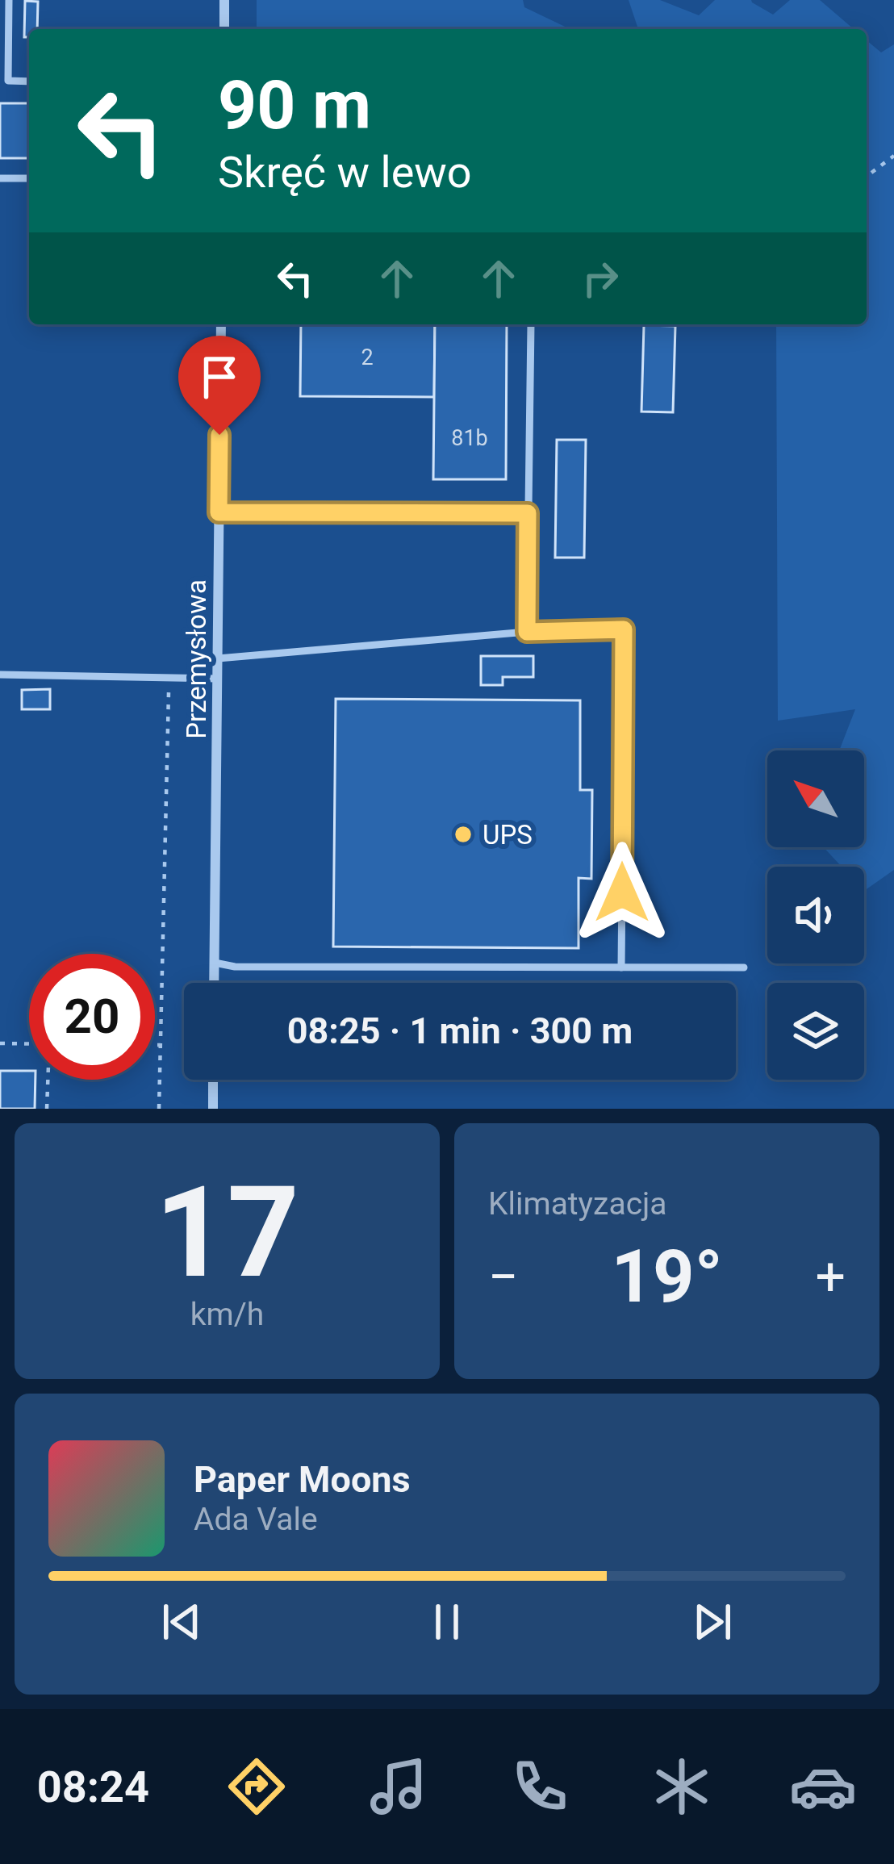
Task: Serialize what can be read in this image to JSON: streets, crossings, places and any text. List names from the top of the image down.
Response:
{
  "streets": {
    "street": ["Przemysłowa"]
  },
  "places": ["UPS"],
  "house_numbers": ["2", "81b"],
  "north": "top left",
  "page": {
    "turn": ["90 m", "Skręć w lewo"],
    "limit": "20",
    "trip": "08:25 · 1 min · 300 m",
    "tile": [
      ["17", "km/h"],
      "Klimatyzacja"
    ],
    "heat": ["−", "19°", "+"],
    "song": ["Paper Moons", "Ada Vale"],
    "tabs": "08:24"
  }
}
